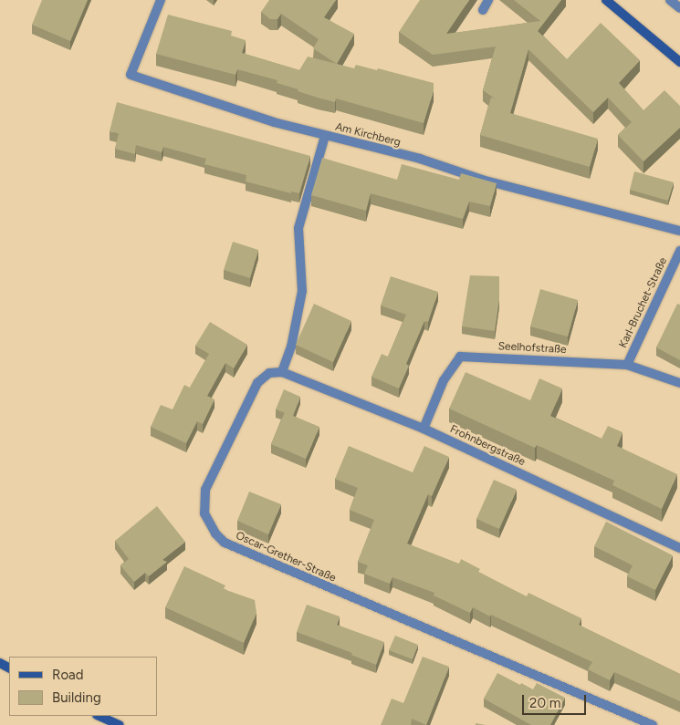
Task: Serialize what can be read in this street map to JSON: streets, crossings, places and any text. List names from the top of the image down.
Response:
{
  "streets": {
    "street": [
      "Am Kirchberg",
      "Karl-Bruchet-Straße",
      "Seelhofstraße",
      "Frohnbergstraße",
      "Oscar-Grether-Straße"
    ]
  },
  "crossings": [
    ["Karl-Bruchet-Straße", "Seelhofstraße"],
    ["Seelhofstraße", "Frohnbergstraße"],
    ["Frohnbergstraße", "Oscar-Grether-Straße"]
  ],
  "legend": ["Road", "Building"],
  "scale_bar": "20 m"
}
